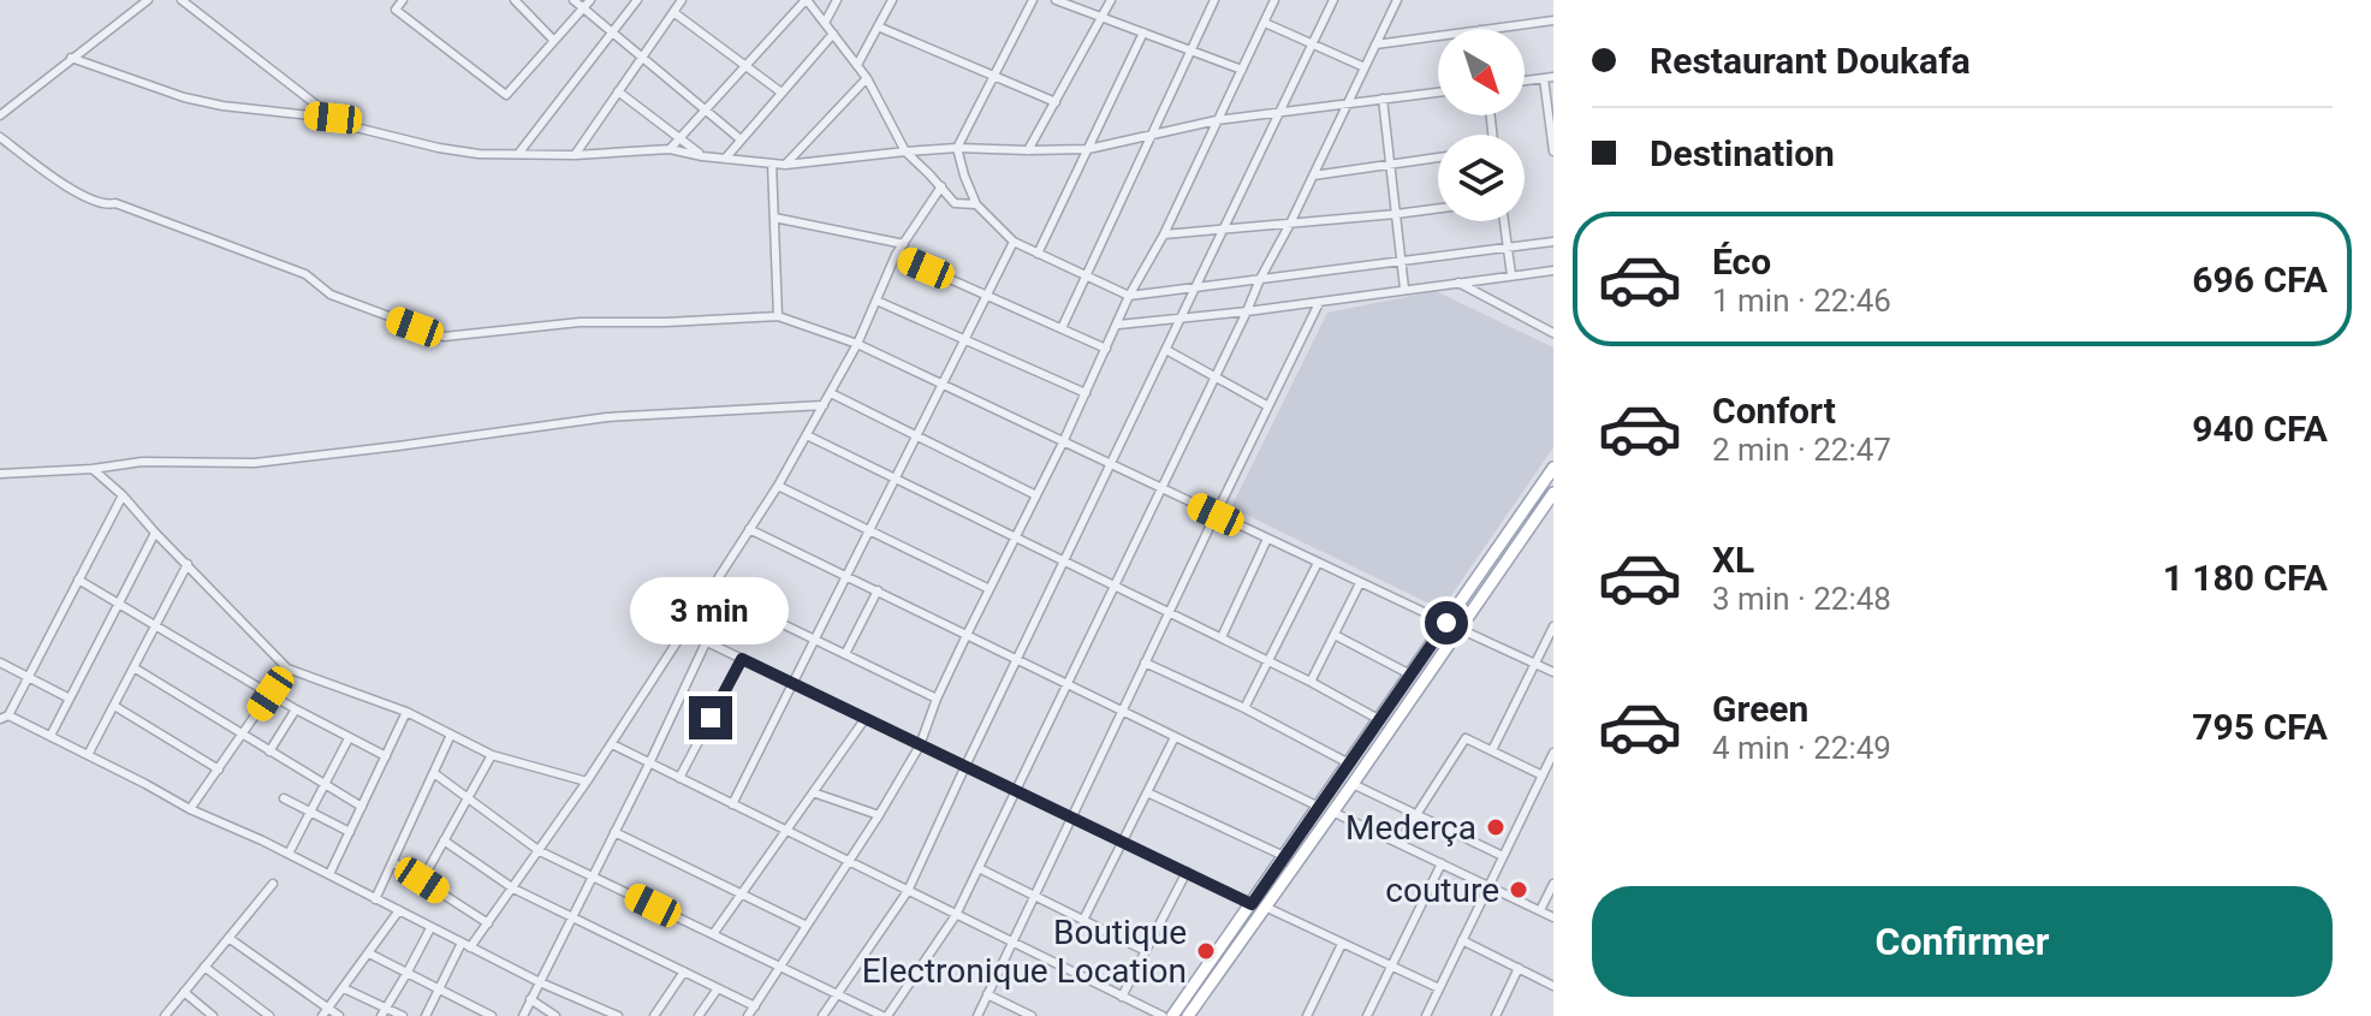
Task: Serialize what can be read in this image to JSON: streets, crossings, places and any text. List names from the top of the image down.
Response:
{
  "places": ["Mederça", "couture", "Boutique Electronique Location"],
  "north": "bottom right",
  "page": {
    "banner": ["Restaurant Doukafa", "Destination"],
    "list": [
      {
        "name": "Éco",
        "note": "1 min · 22:46",
        "value": "696 CFA"
      },
      {
        "name": "Confort",
        "note": "2 min · 22:47",
        "value": "940 CFA"
      },
      {
        "name": "XL",
        "note": "3 min · 22:48",
        "value": "1 180 CFA"
      },
      {
        "name": "Green",
        "note": "4 min · 22:49",
        "value": "795 CFA"
      }
    ],
    "bubble": "3 min",
    "buttons": "Confirmer"
  }
}
